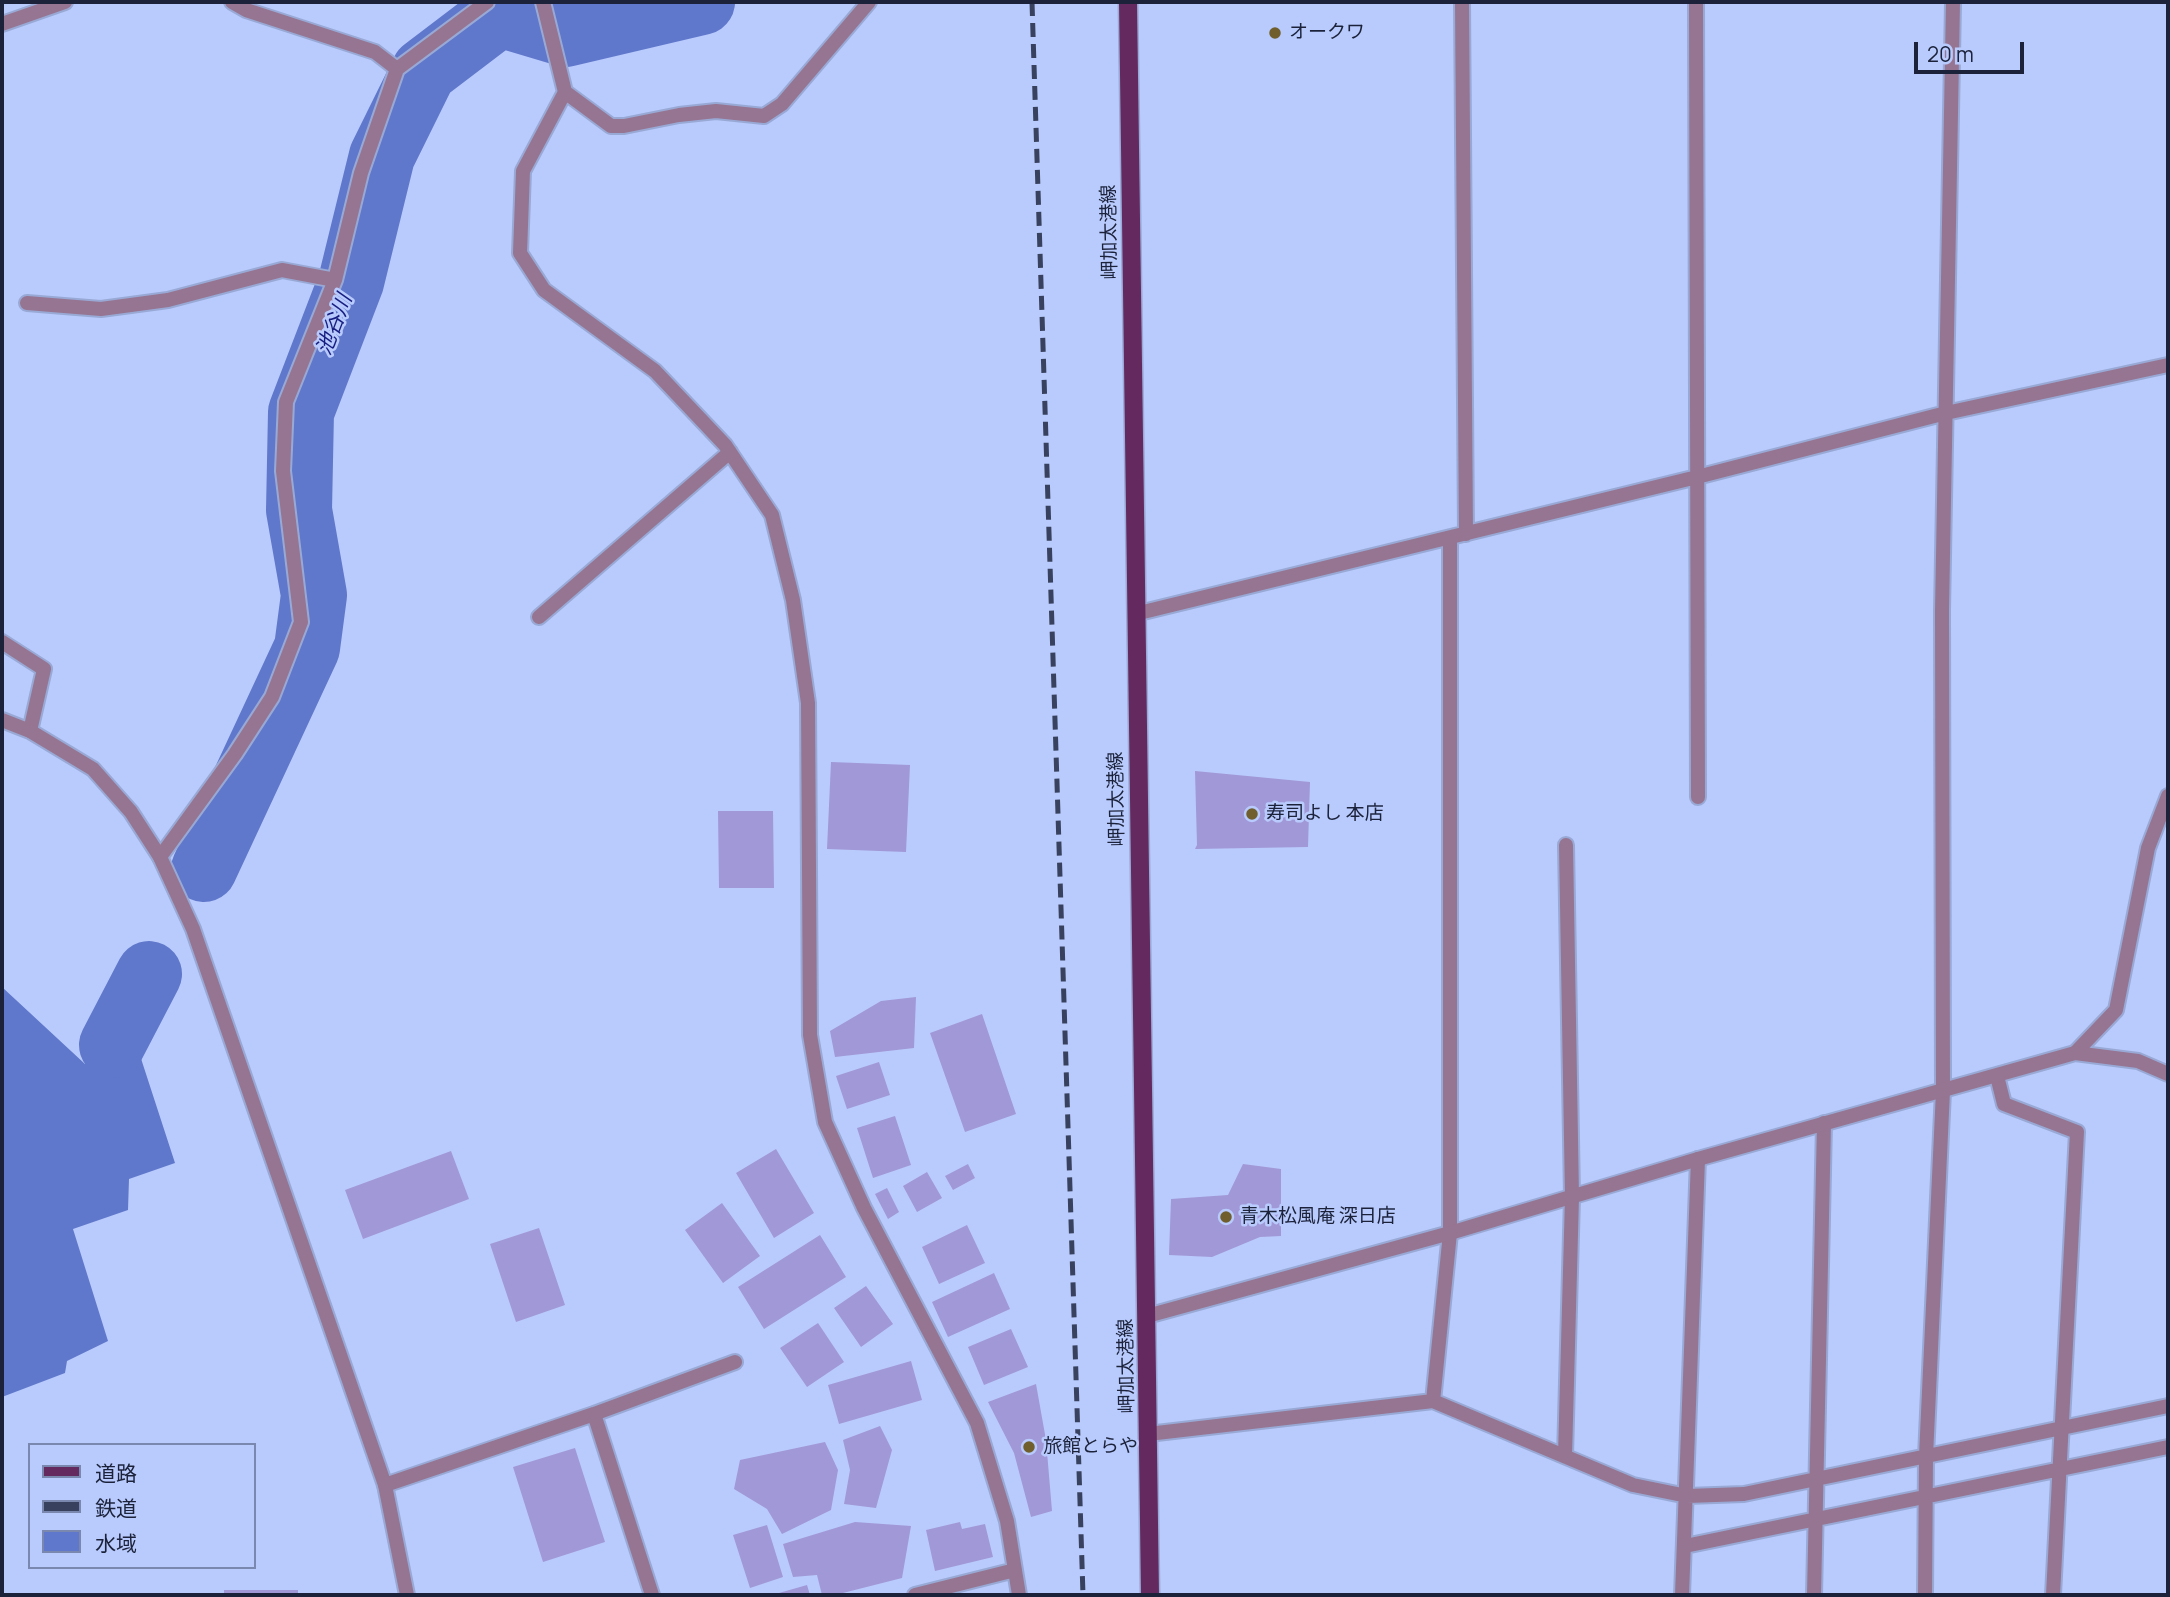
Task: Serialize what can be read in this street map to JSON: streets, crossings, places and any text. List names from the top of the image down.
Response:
{
  "streets": {
    "main road": ["岬加太港線"]
  },
  "water": ["池谷川"],
  "places": [
    "オークワ",
    "寿司よし 本店",
    "青木松風庵 深日店",
    "旅館とらや"
  ],
  "legend": ["道路", "鉄道", "水域"],
  "scale_bar": "20 m"
}
